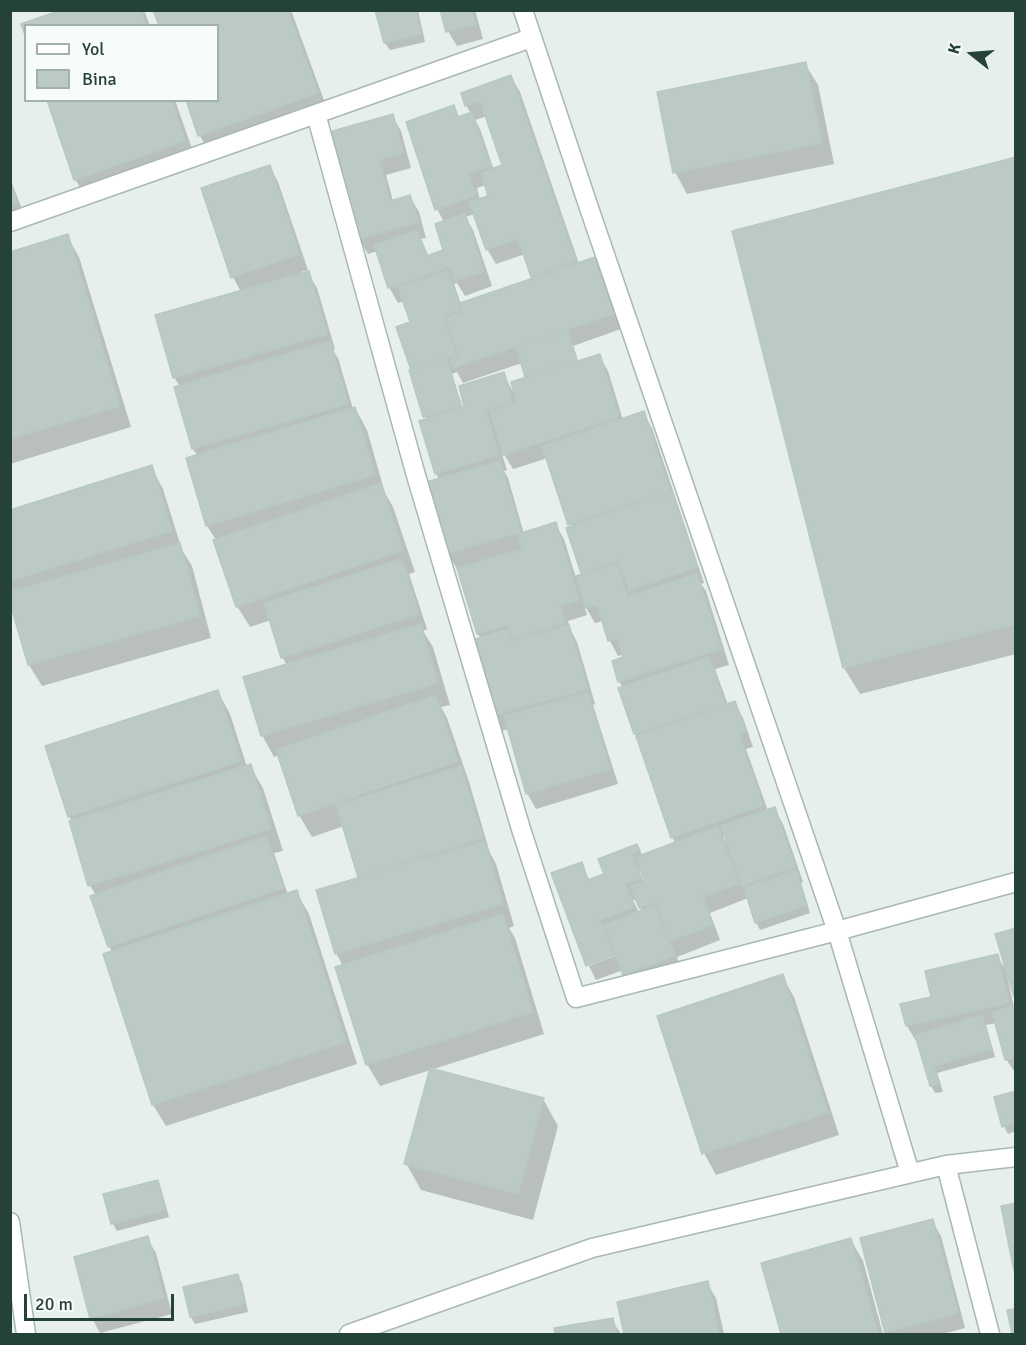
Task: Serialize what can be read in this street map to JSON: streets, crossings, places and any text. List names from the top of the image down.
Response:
{
  "legend": ["Yol", "Bina"],
  "scale_bar": "20 m",
  "north": "left"
}
